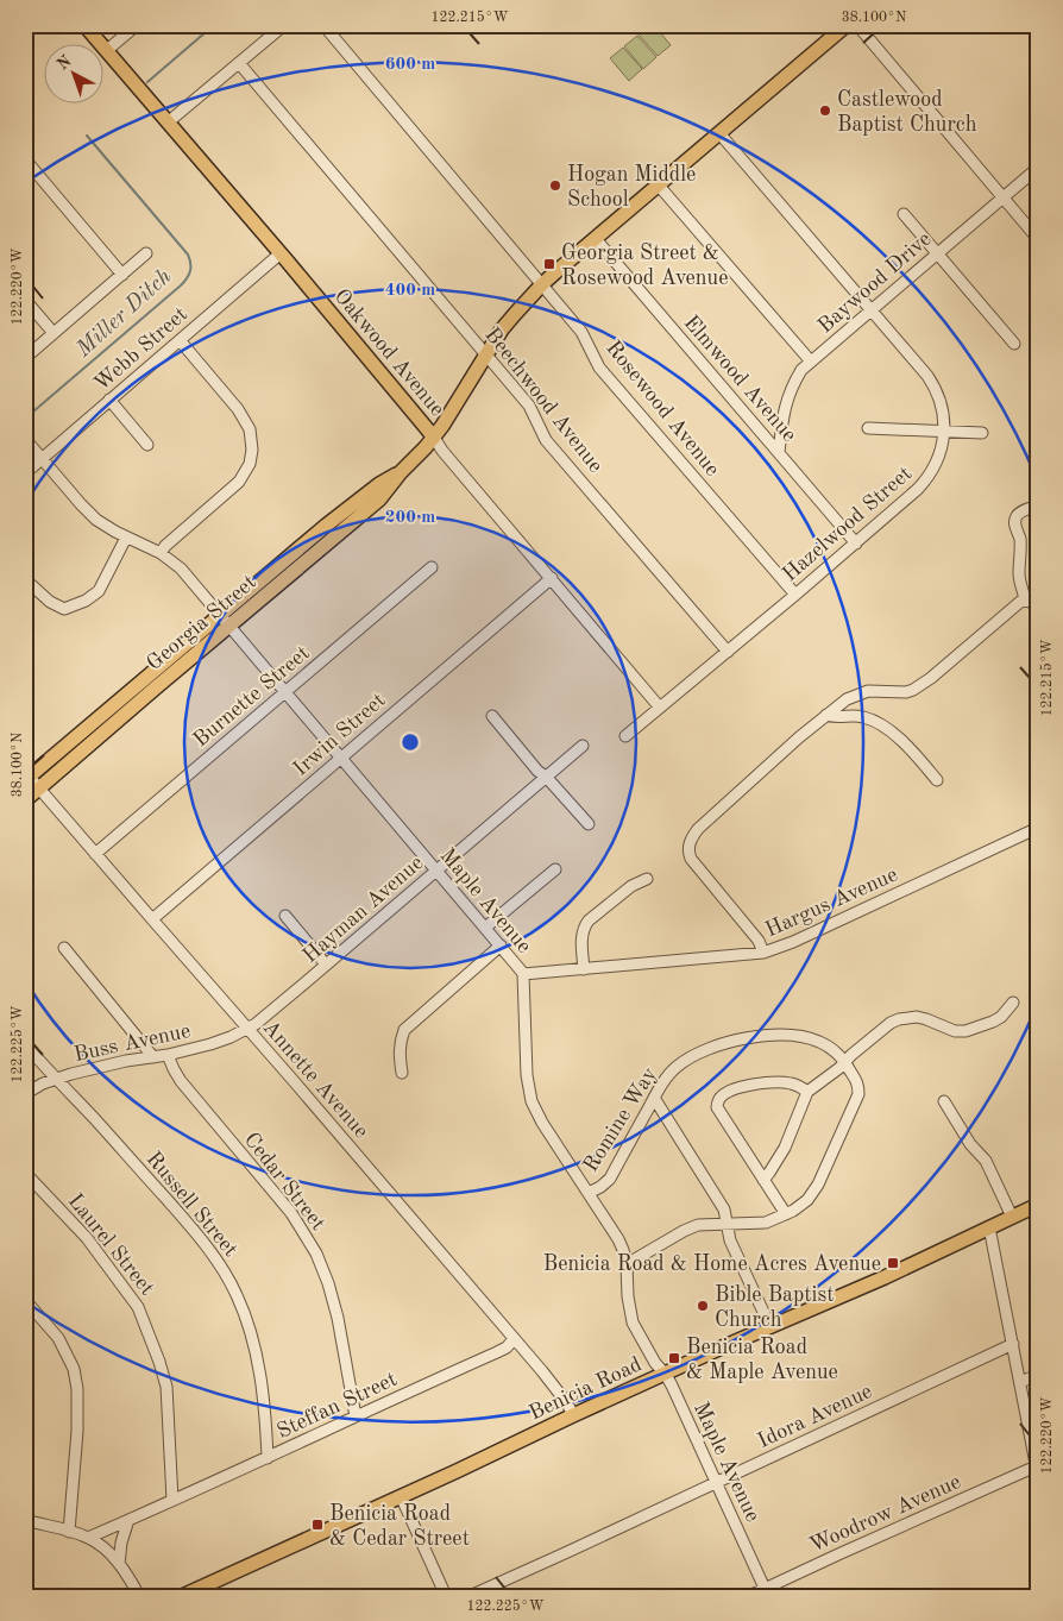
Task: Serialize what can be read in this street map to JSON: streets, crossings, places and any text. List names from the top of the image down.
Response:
{
  "streets": {
    "main road": ["Oakwood Avenue", "Georgia Street", "Benicia Road"],
    "street": [
      "Baywood Drive",
      "Webb Street",
      "Elmwood Avenue",
      "Beechwood Avenue",
      "Rosewood Avenue",
      "Hazelwood Street",
      "Burnette Street",
      "Irwin Street",
      "Maple Avenue",
      "Hargus Avenue",
      "Hayman Avenue",
      "Buss Avenue",
      "Annette Avenue",
      "Romine Way",
      "Cedar Street",
      "Russell Street",
      "Laurel Street",
      "Steffan Street",
      "Idora Avenue",
      "Woodrow Avenue"
    ]
  },
  "crossings": [
    ["Baywood Drive", "Elmwood Avenue"],
    ["Baywood Drive", "Hazelwood Street"],
    ["Webb Street", "Oakwood Avenue"],
    ["Webb Street", "Maple Avenue"],
    ["Oakwood Avenue", "Hazelwood Street"],
    ["Oakwood Avenue", "Georgia Street"],
    ["Oakwood Avenue", "Irwin Street"],
    ["Elmwood Avenue", "Hazelwood Street"],
    ["Elmwood Avenue", "Georgia Street"],
    ["Beechwood Avenue", "Hazelwood Street"],
    ["Beechwood Avenue", "Georgia Street"],
    ["Rosewood Avenue", "Hazelwood Street"],
    ["Rosewood Avenue", "Georgia Street"],
    ["Hazelwood Street", "Georgia Street"],
    ["Georgia Street", "Maple Avenue"],
    ["Georgia Street", "Annette Avenue"],
    ["Burnette Street", "Maple Avenue"],
    ["Burnette Street", "Annette Avenue"],
    ["Irwin Street", "Maple Avenue"],
    ["Irwin Street", "Annette Avenue"],
    ["Maple Avenue", "Hargus Avenue"],
    ["Maple Avenue", "Hayman Avenue"],
    ["Maple Avenue", "Romine Way"],
    ["Maple Avenue", "Benicia Road"],
    ["Maple Avenue", "Idora Avenue"],
    ["Maple Avenue", "Woodrow Avenue"],
    ["Hayman Avenue", "Buss Avenue"],
    ["Hayman Avenue", "Annette Avenue"],
    ["Buss Avenue", "Annette Avenue"],
    ["Buss Avenue", "Cedar Street"],
    ["Buss Avenue", "Russell Street"],
    ["Annette Avenue", "Benicia Road"],
    ["Annette Avenue", "Steffan Street"],
    ["Cedar Street", "Steffan Street"],
    ["Russell Street", "Steffan Street"],
    ["Laurel Street", "Steffan Street"]
  ],
  "water": ["Miller Ditch"],
  "places": {
    "other": ["Castlewood Baptist Church", "Hogan Middle School", "Bible Baptist Church"],
    "transit": [
      "Georgia Street & Rosewood Avenue",
      "Benicia Road & Home Acres Avenue",
      "Benicia Road & Maple Avenue",
      "Benicia Road & Cedar Street"
    ]
  },
  "north": "top left",
  "coordinates": [
    "122.215°W",
    "38.100°N",
    "122.220°W",
    "122.225°W"
  ],
  "rings": ["600 m", "400 m", "200 m"]
}
